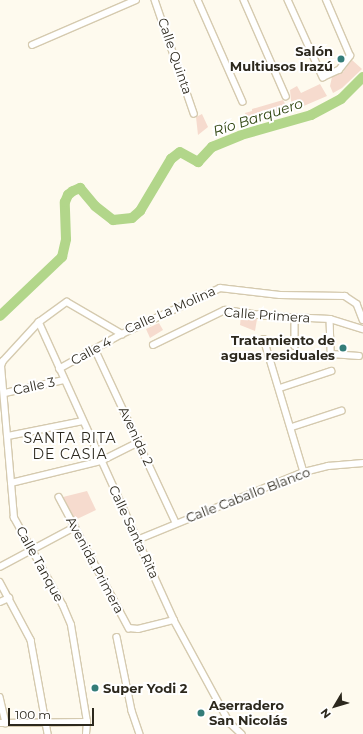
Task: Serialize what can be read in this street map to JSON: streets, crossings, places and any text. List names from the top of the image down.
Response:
{
  "streets": {
    "street": [
      "Calle Quinta",
      "Calle La Molina",
      "Calle Primera",
      "Calle 4",
      "Calle 3",
      "Avenida 2",
      "Calle Caballo Blanco",
      "Calle Santa Rita",
      "Calle Tanque",
      "Avenida Primera"
    ]
  },
  "crossings": [
    ["Calle La Molina", "Calle 4"],
    ["Calle La Molina", "Calle Tanque"],
    ["Calle 4", "Avenida 2"],
    ["Calle 4", "Calle Santa Rita"],
    ["Calle 3", "Calle Santa Rita"],
    ["Calle 3", "Calle Tanque"],
    ["Avenida 2", "Calle Caballo Blanco"],
    ["Calle Caballo Blanco", "Calle Santa Rita"],
    ["Calle Santa Rita", "Calle Tanque"],
    ["Calle Santa Rita", "Avenida Primera"]
  ],
  "districts": ["SANTA RITA DE CASIA"],
  "water": ["Río Barquero"],
  "places": [
    "Salón Multiusos Irazú",
    "Tratamiento de aguas residuales",
    "Super Yodi 2",
    "Aserradero San Nicolás"
  ],
  "scale_bar": "100 m",
  "north": "bottom left"
}
